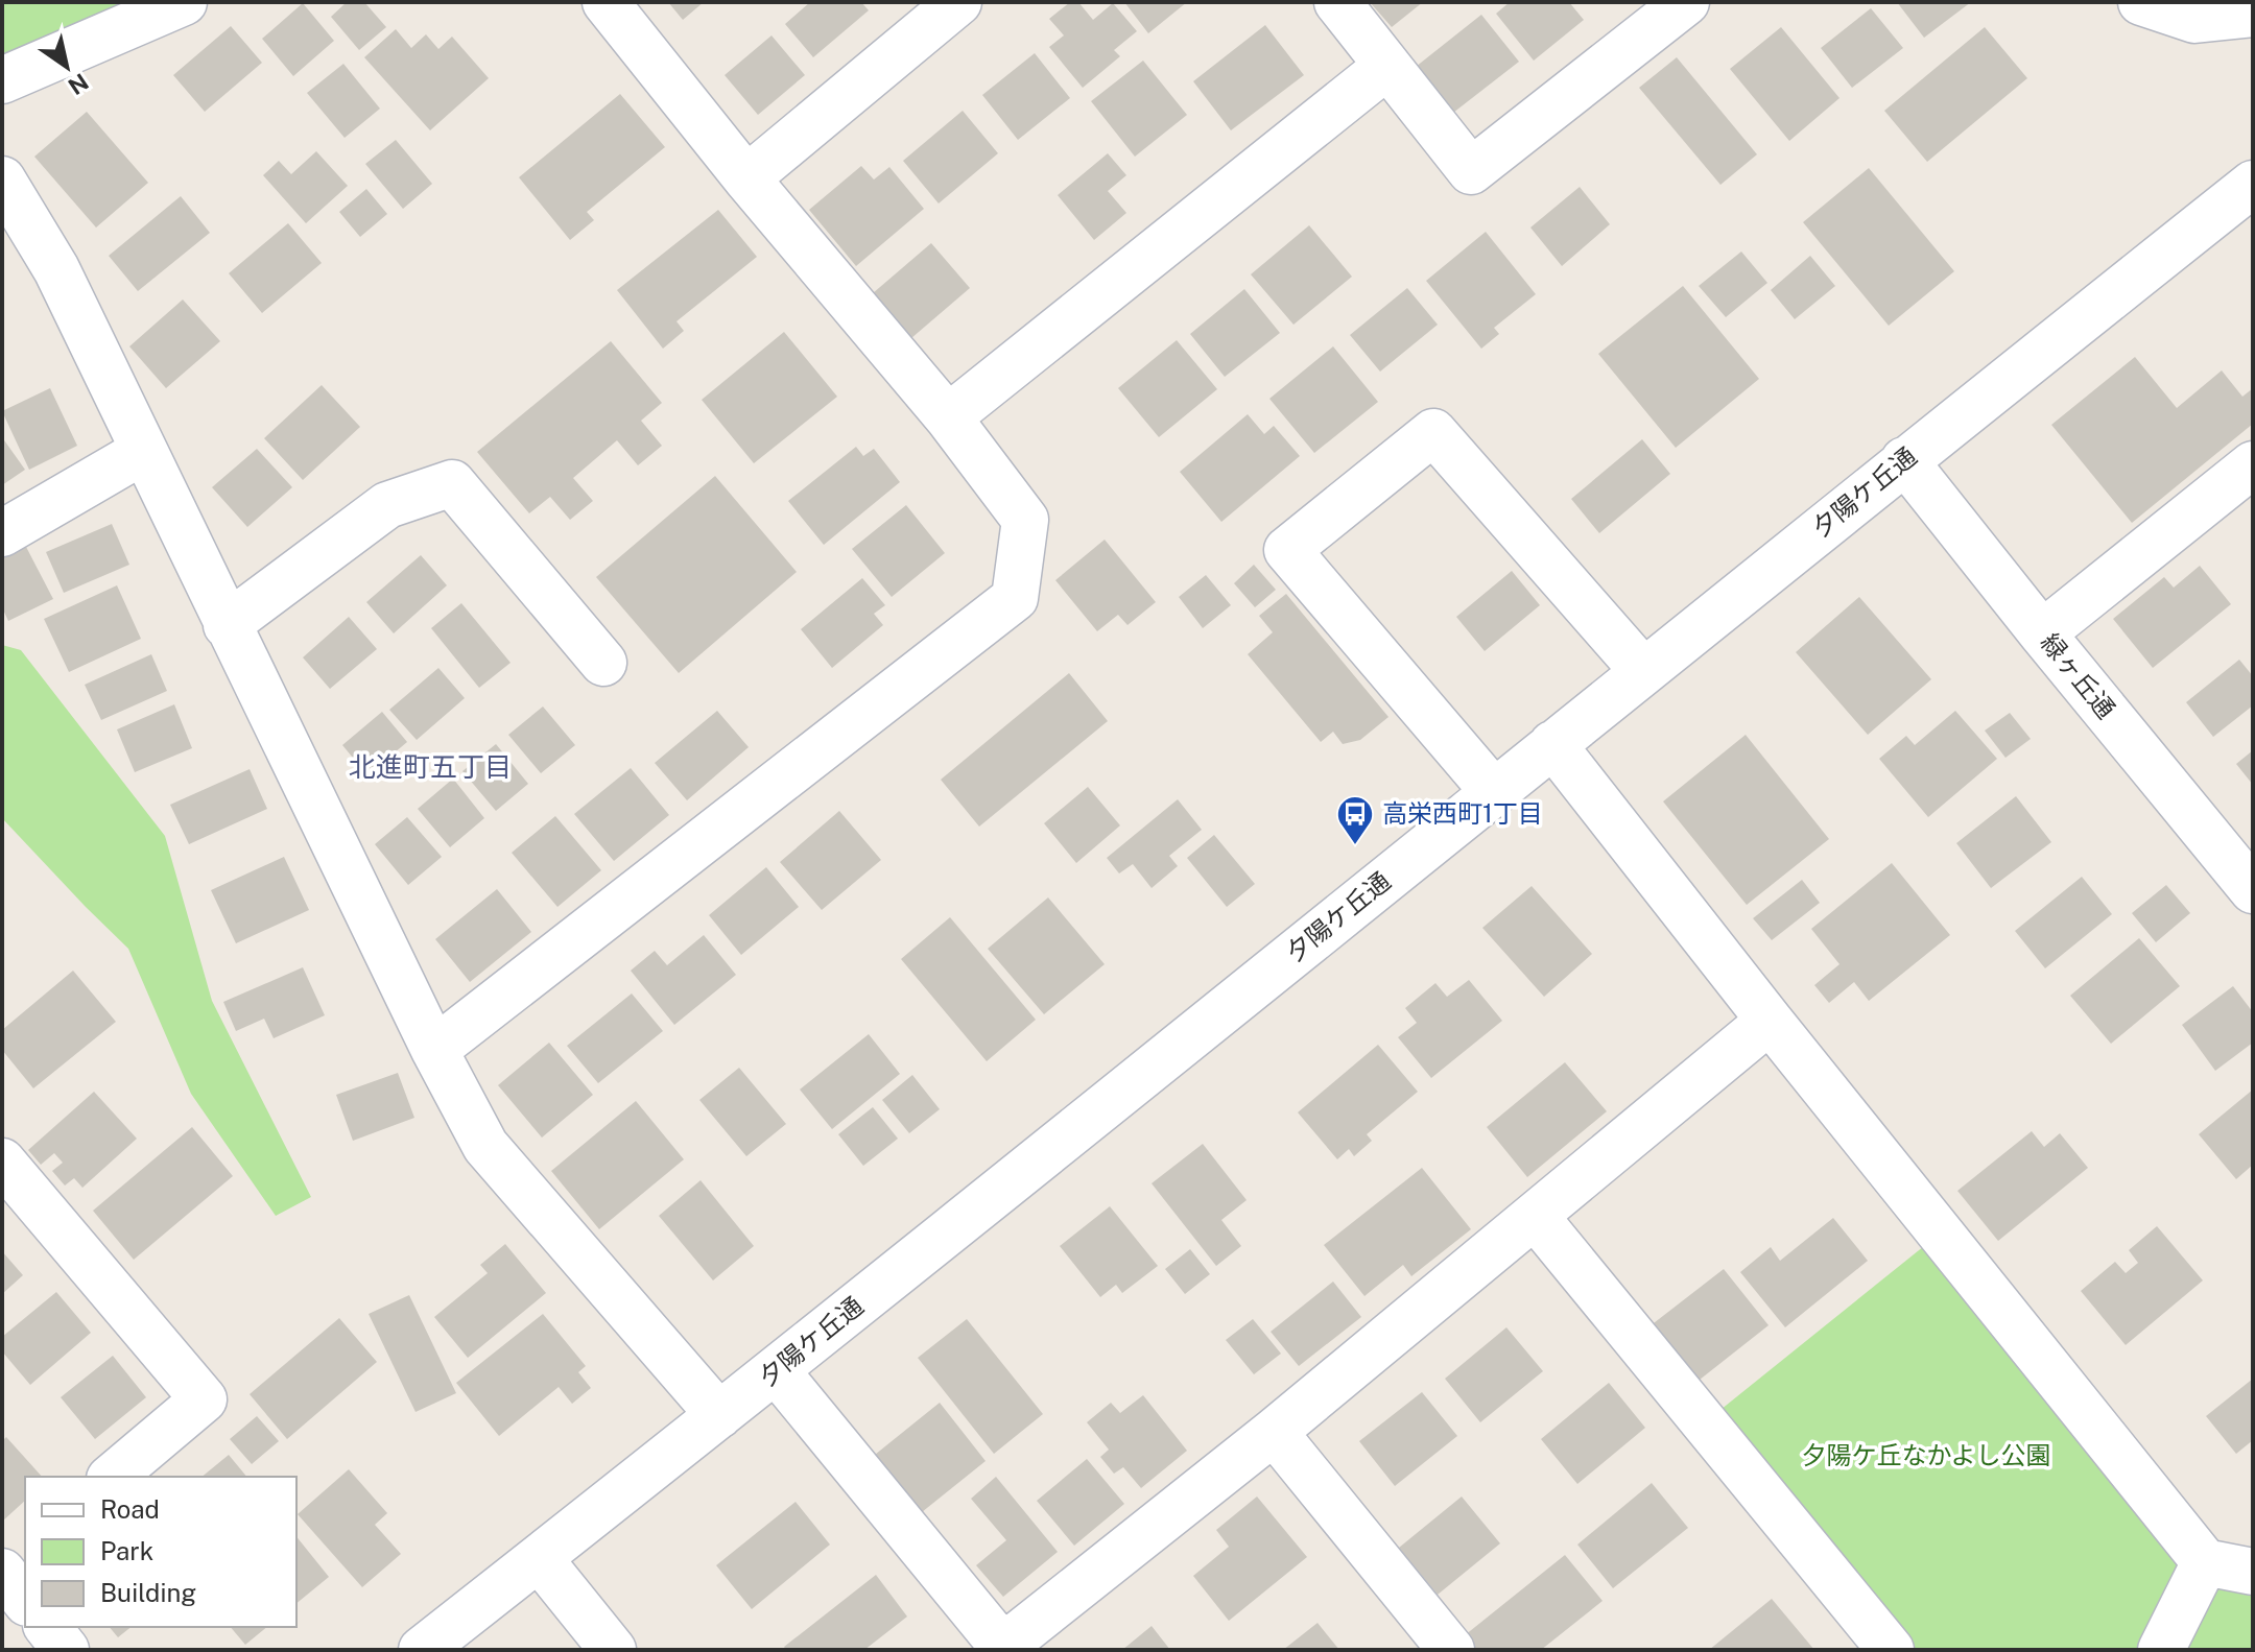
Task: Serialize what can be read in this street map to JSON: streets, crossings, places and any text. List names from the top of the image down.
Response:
{
  "streets": {
    "street": ["夕陽ケ丘通", "緑ヶ丘通"]
  },
  "crossings": [
    ["夕陽ケ丘通", "緑ヶ丘通"]
  ],
  "districts": ["北進町五丁目"],
  "parks": ["夕陽ケ丘なかよし公園"],
  "places": {
    "bus stop": ["高栄西町1丁目"]
  },
  "legend": ["Road", "Park", "Building"],
  "north": "bottom right"
}
